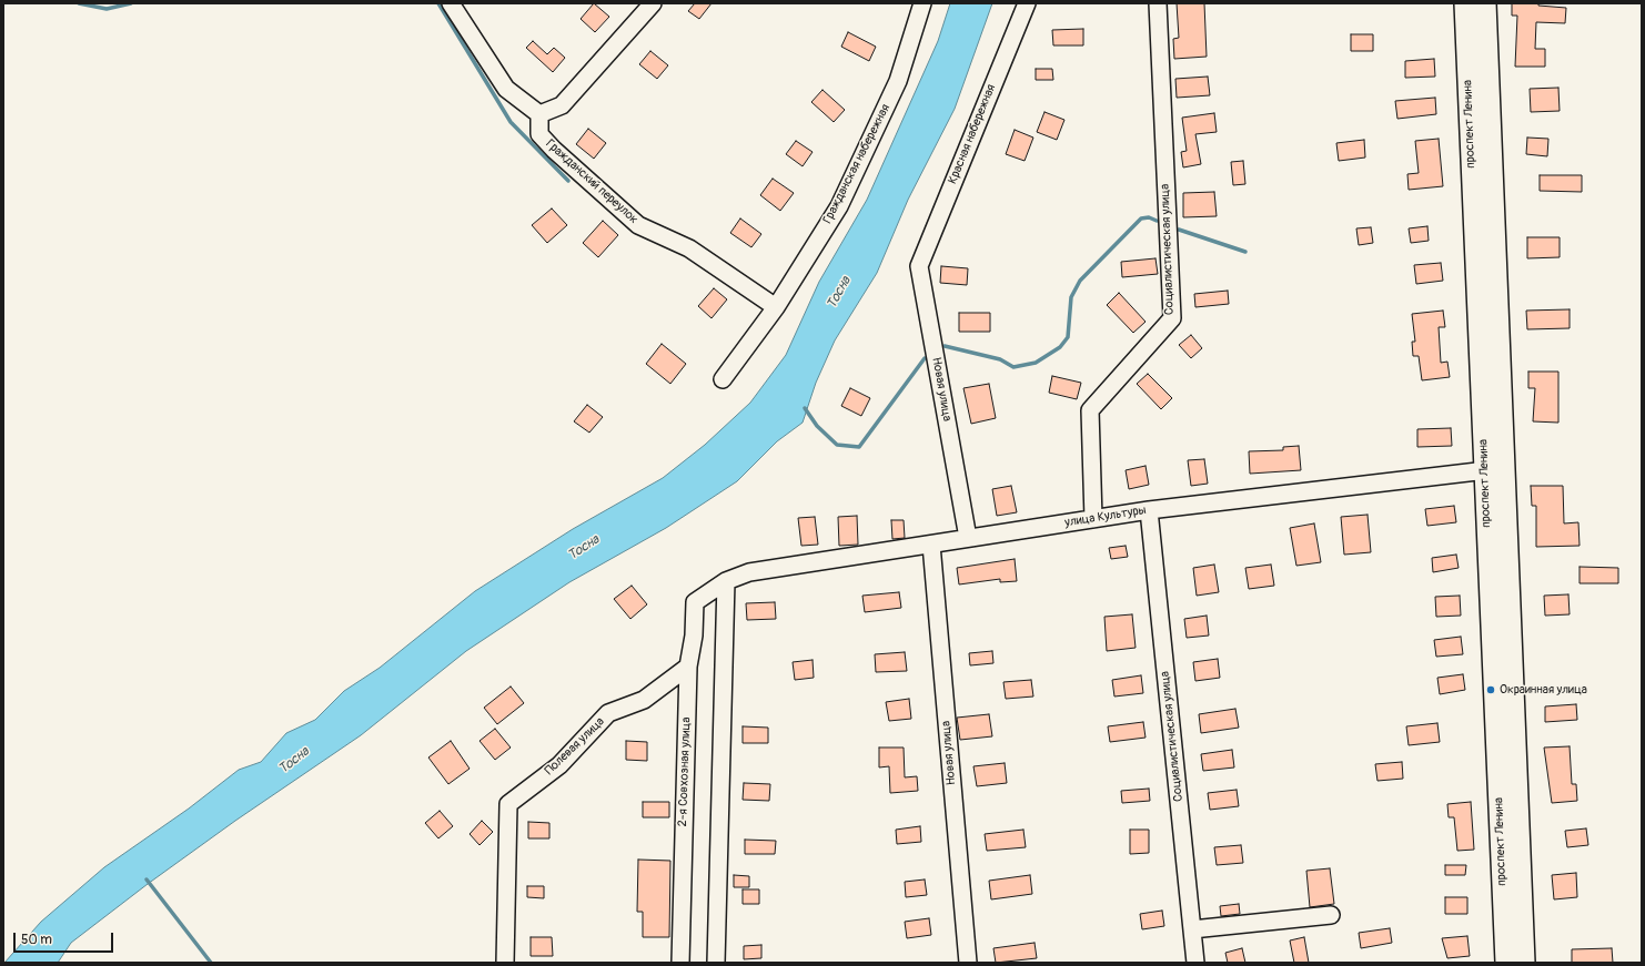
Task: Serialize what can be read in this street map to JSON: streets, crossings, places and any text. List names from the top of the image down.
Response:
{
  "streets": {
    "main road": ["проспект Ленина"],
    "street": [
      "Красная набережная",
      "Гражданская набережная",
      "Гражданский переулок",
      "Социалистическая улица",
      "Новая улица",
      "улица Культуры",
      "Полевая улица",
      "2-я Совхозная улица"
    ]
  },
  "crossings": [
    ["проспект Ленина", "улица Культуры"],
    ["Красная набережная", "Новая улица"],
    ["Гражданская набережная", "Гражданский переулок"],
    ["Социалистическая улица", "улица Культуры"],
    ["Новая улица", "улица Культуры"],
    ["улица Культуры", "2-я Совхозная улица"],
    ["Полевая улица", "2-я Совхозная улица"]
  ],
  "water": ["Тосна"],
  "places": ["Окраинная улица"],
  "scale_bar": "50 m"
}
